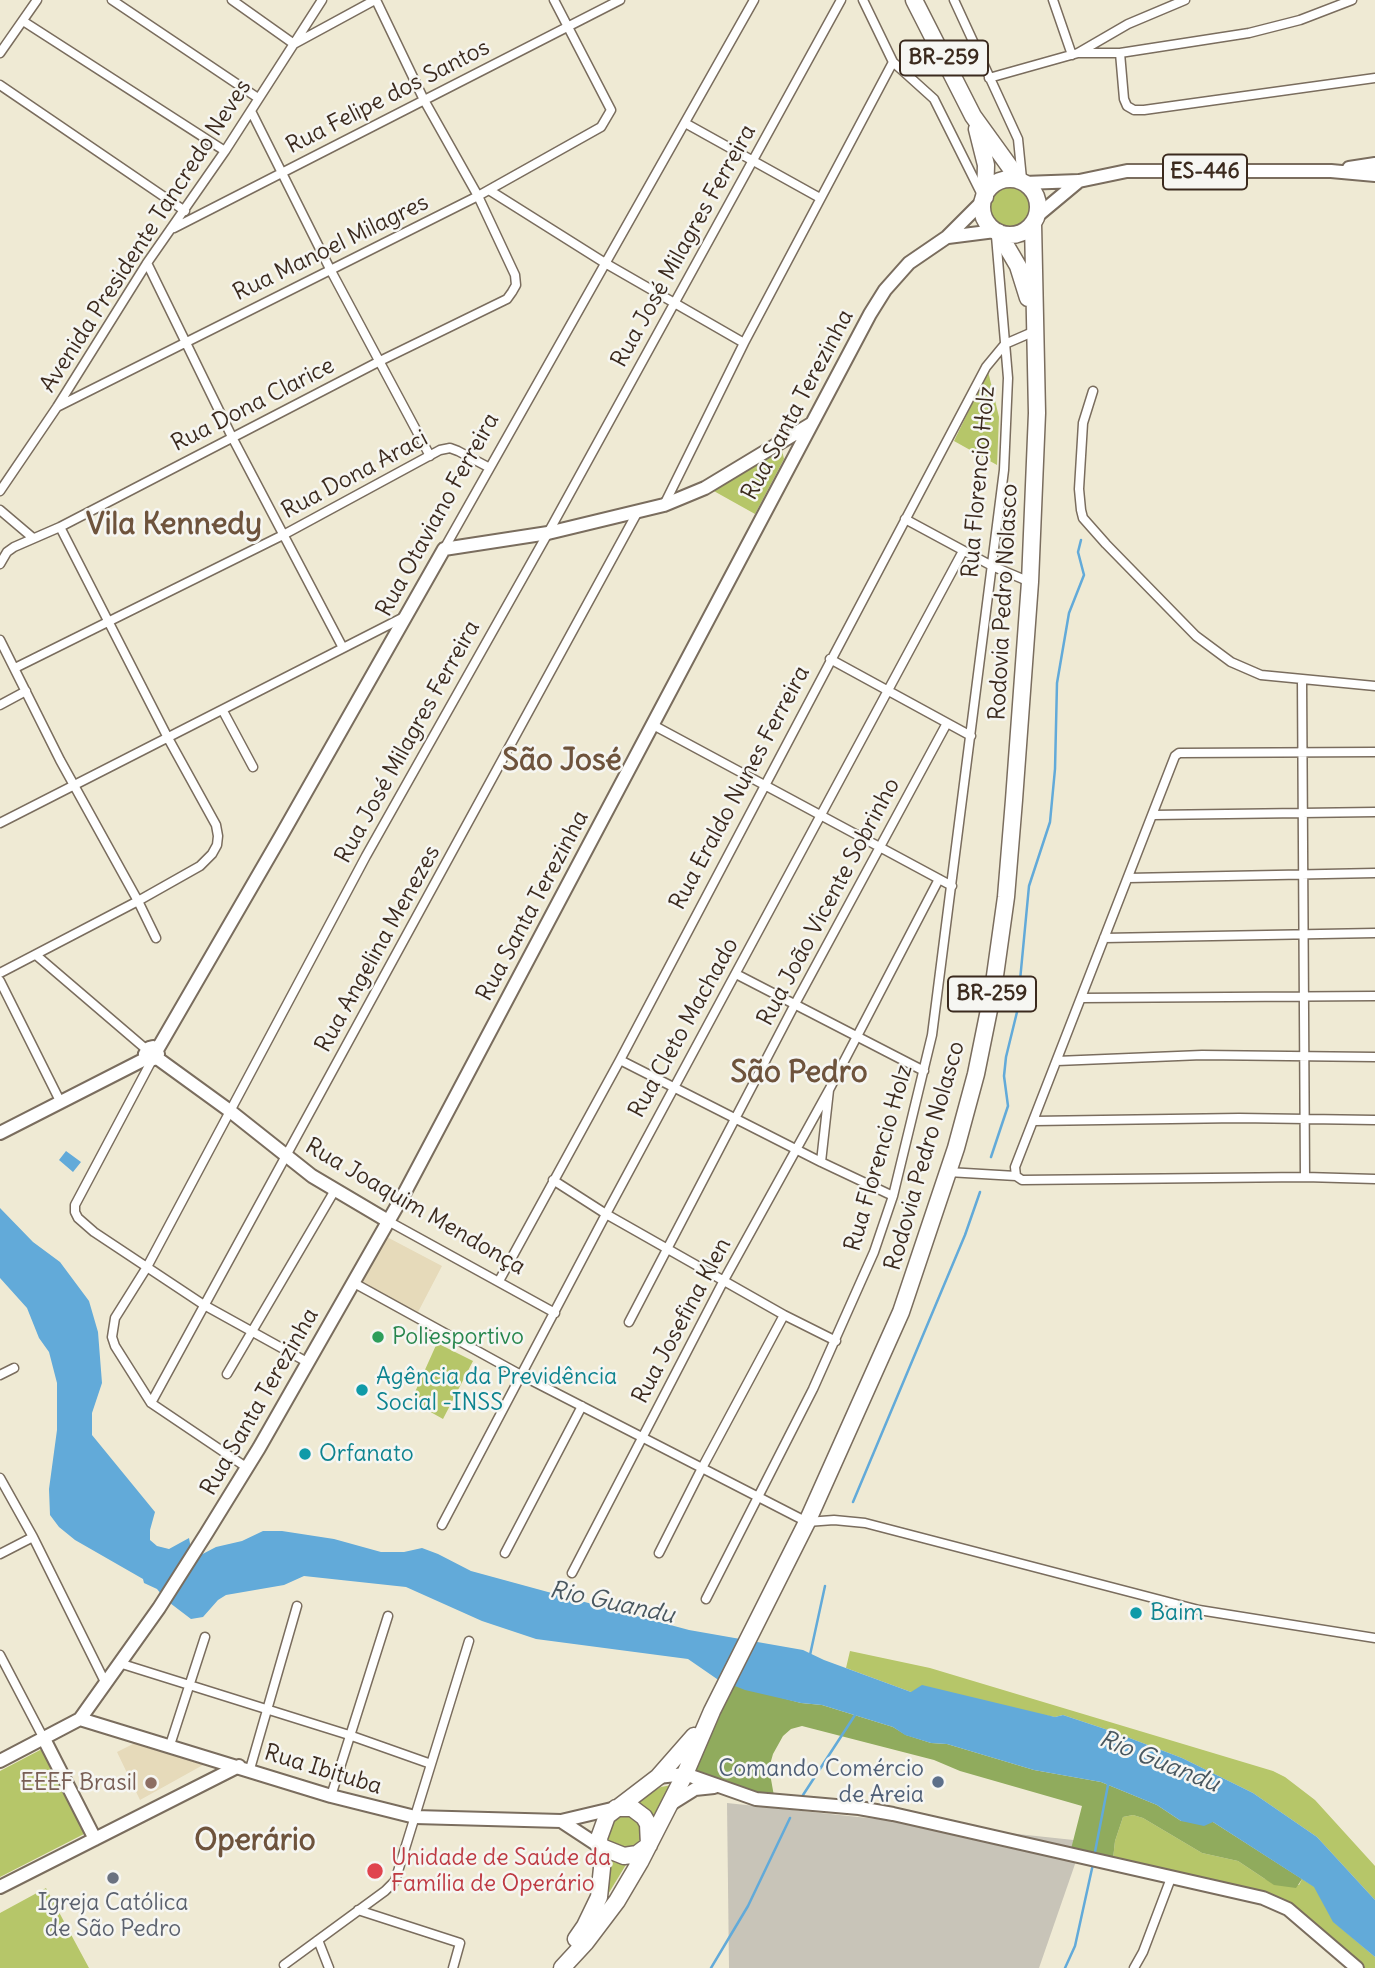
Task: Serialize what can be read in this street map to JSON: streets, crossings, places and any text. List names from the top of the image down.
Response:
{
  "streets": {
    "highway": ["BR-259", "Rodovia Pedro Nolasco"],
    "street": [
      "Rua Felipe dos Santos",
      "ES-446",
      "Avenida Presidente Tancredo Neves",
      "Rua José Milagres Ferreira",
      "Rua Manoel Milagres",
      "Rua Dona Clarice",
      "Rua Santa Terezinha",
      "Rua Dona Araci",
      "Rua Florencio Holz",
      "Rua Otaviano Ferreira",
      "Rua Eraldo Nunes Ferreira",
      "Rua João Vicente Sobrinho",
      "Rua Angelina Menezes",
      "Rua Cleto Machado",
      "Rua Joaquim Mendonça",
      "Rua Josefina Klen",
      "Rua Ibituba"
    ]
  },
  "crossings": [
    ["BR-259", "ES-446"],
    ["BR-259", "Rua Santa Terezinha"],
    ["BR-259", "Rua Florencio Holz"],
    ["BR-259", "Rodovia Pedro Nolasco"],
    ["Rua Felipe dos Santos", "Avenida Presidente Tancredo Neves"],
    ["Rua Felipe dos Santos", "Rua Manoel Milagres"],
    ["ES-446", "Rua Santa Terezinha"],
    ["ES-446", "Rua Florencio Holz"],
    ["ES-446", "Rodovia Pedro Nolasco"],
    ["Avenida Presidente Tancredo Neves", "Rua Manoel Milagres"],
    ["Rua José Milagres Ferreira", "Rua Santa Terezinha"],
    ["Rua José Milagres Ferreira", "Rua Otaviano Ferreira"],
    ["Rua José Milagres Ferreira", "Rua Angelina Menezes"],
    ["Rua José Milagres Ferreira", "Rua Joaquim Mendonça"],
    ["Rua Manoel Milagres", "Rua Dona Clarice"],
    ["Rua Santa Terezinha", "Rua Florencio Holz"],
    ["Rua Santa Terezinha", "Rodovia Pedro Nolasco"],
    ["Rua Santa Terezinha", "Rua Joaquim Mendonça"],
    ["Rua Santa Terezinha", "Rua Ibituba"],
    ["Rua Dona Araci", "Rua Otaviano Ferreira"],
    ["Rua Florencio Holz", "Rodovia Pedro Nolasco"],
    ["Rua Florencio Holz", "Rua Eraldo Nunes Ferreira"],
    ["Rua Otaviano Ferreira", "Rua Joaquim Mendonça"],
    ["Rodovia Pedro Nolasco", "Rua Eraldo Nunes Ferreira"],
    ["Rodovia Pedro Nolasco", "Rua Ibituba"],
    ["Rua Eraldo Nunes Ferreira", "Rua Joaquim Mendonça"],
    ["Rua Angelina Menezes", "Rua Joaquim Mendonça"],
    ["Rua Cleto Machado", "Rua Joaquim Mendonça"]
  ],
  "districts": [
    "Vila Kennedy",
    "São José",
    "São Pedro",
    "Operário"
  ],
  "water": ["Rio Guandu"],
  "places": [
    "Poliesportivo",
    "Agência da Previdência Social -INSS",
    "Orfanato",
    "Baim",
    "Comando Comércio de Areia",
    "EEEF Brasil",
    "Unidade de Saúde da Família de Operário",
    "Igreja Católica de São Pedro"
  ]
}
